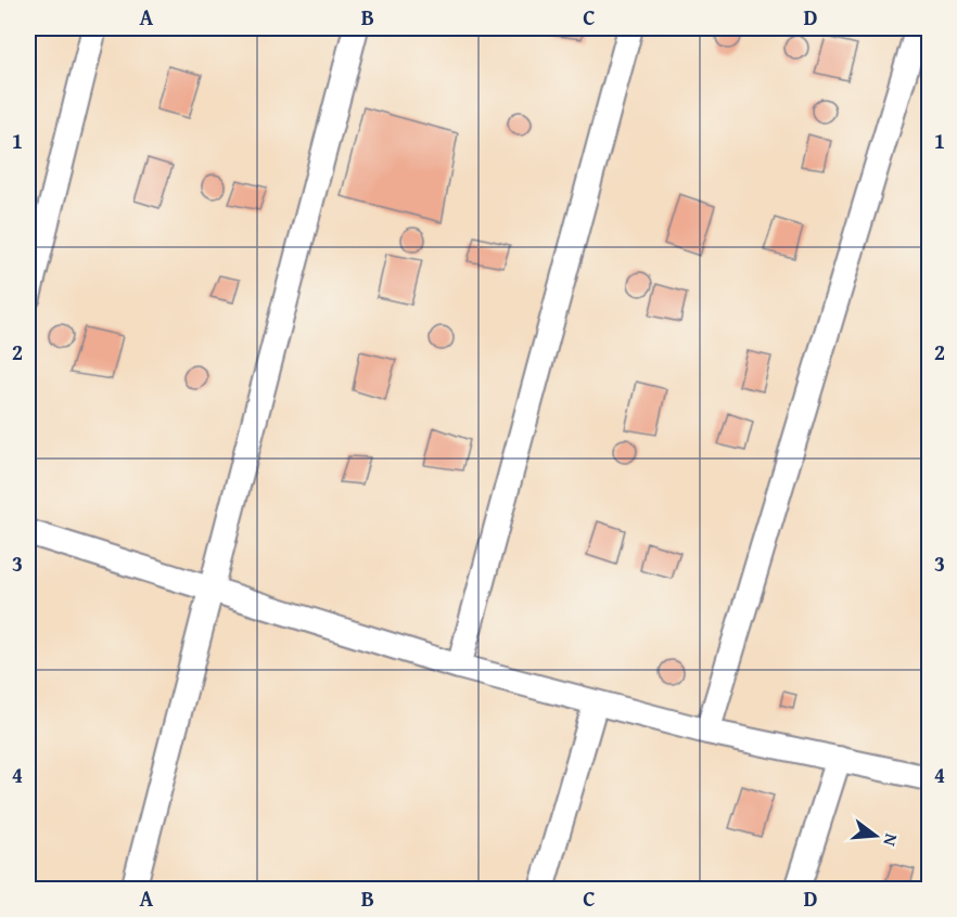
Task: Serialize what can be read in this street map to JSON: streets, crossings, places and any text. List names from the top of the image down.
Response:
{
  "north": "right",
  "grid": {
    "columns": [
      "A",
      "B",
      "C",
      "D"
    ],
    "rows": [
      "1",
      "2",
      "3",
      "4"
    ]
  }
}
